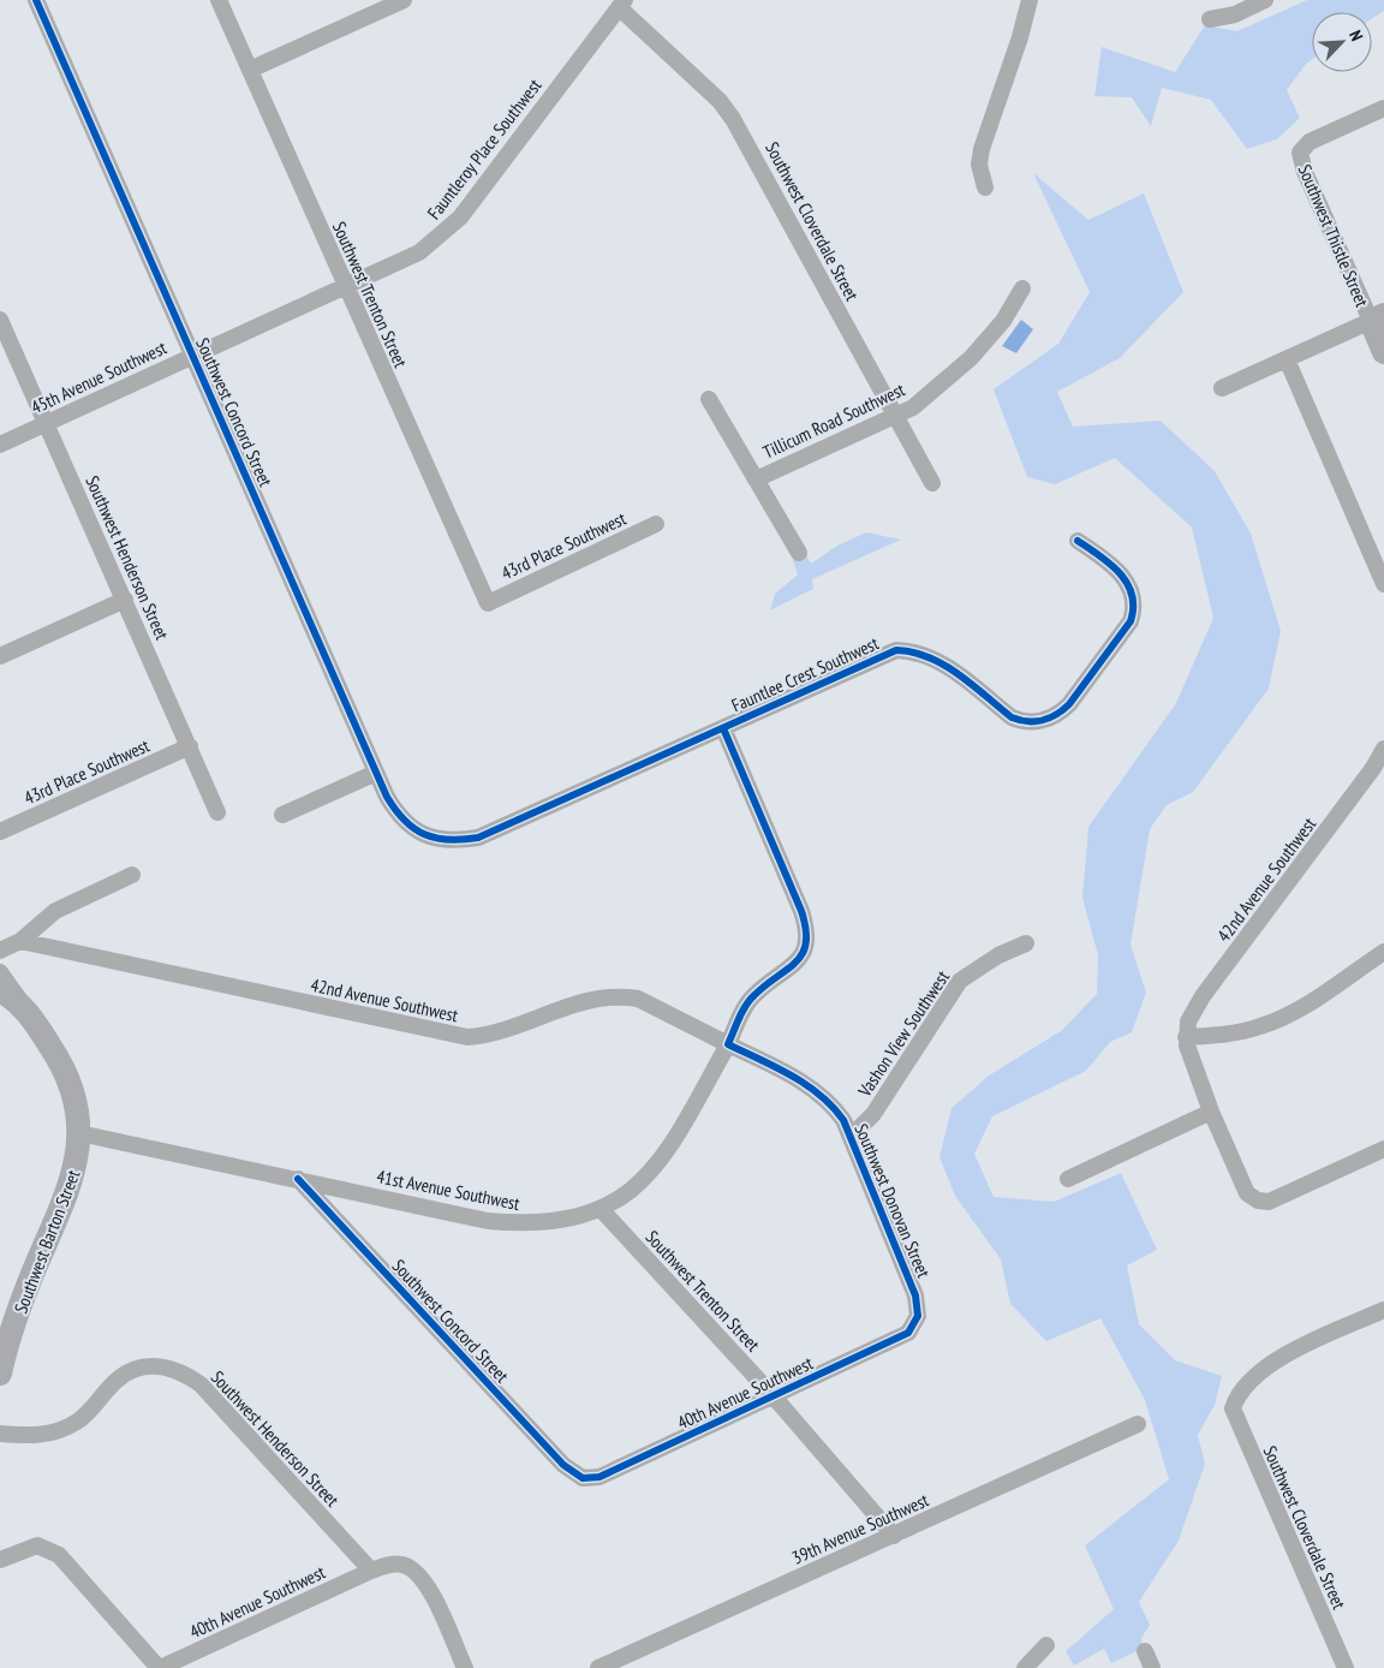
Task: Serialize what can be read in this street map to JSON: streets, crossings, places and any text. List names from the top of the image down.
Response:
{
  "streets": {
    "street": [
      "Fauntleroy Place Southwest",
      "Southwest Cloverdale Street",
      "Southwest Thistle Street",
      "Southwest Trenton Street",
      "45th Avenue Southwest",
      "Southwest Concord Street",
      "Tillicum Road Southwest",
      "43rd Place Southwest",
      "Southwest Henderson Street",
      "Fauntlee Crest Southwest",
      "42nd Avenue Southwest",
      "Vashon View Southwest",
      "41st Avenue Southwest",
      "Southwest Donovan Street",
      "Southwest Barton Street",
      "40th Avenue Southwest",
      "39th Avenue Southwest"
    ]
  },
  "crossings": [
    ["Fauntleroy Place Southwest", "Southwest Cloverdale Street"],
    ["Fauntleroy Place Southwest", "Southwest Trenton Street"],
    ["Fauntleroy Place Southwest", "45th Avenue Southwest"],
    ["Southwest Cloverdale Street", "Tillicum Road Southwest"],
    ["Southwest Trenton Street", "45th Avenue Southwest"],
    ["Southwest Trenton Street", "43rd Place Southwest"],
    ["Southwest Trenton Street", "41st Avenue Southwest"],
    ["Southwest Trenton Street", "40th Avenue Southwest"],
    ["Southwest Trenton Street", "39th Avenue Southwest"],
    ["45th Avenue Southwest", "Southwest Concord Street"],
    ["45th Avenue Southwest", "Southwest Henderson Street"],
    ["Southwest Concord Street", "Fauntlee Crest Southwest"],
    ["Southwest Concord Street", "41st Avenue Southwest"],
    ["Southwest Concord Street", "40th Avenue Southwest"],
    ["43rd Place Southwest", "Southwest Henderson Street"],
    ["Southwest Henderson Street", "40th Avenue Southwest"],
    ["42nd Avenue Southwest", "41st Avenue Southwest"],
    ["42nd Avenue Southwest", "Southwest Donovan Street"],
    ["Vashon View Southwest", "Southwest Donovan Street"],
    ["41st Avenue Southwest", "Southwest Donovan Street"],
    ["41st Avenue Southwest", "Southwest Barton Street"],
    ["Southwest Donovan Street", "40th Avenue Southwest"]
  ],
  "north": "top right"
}
